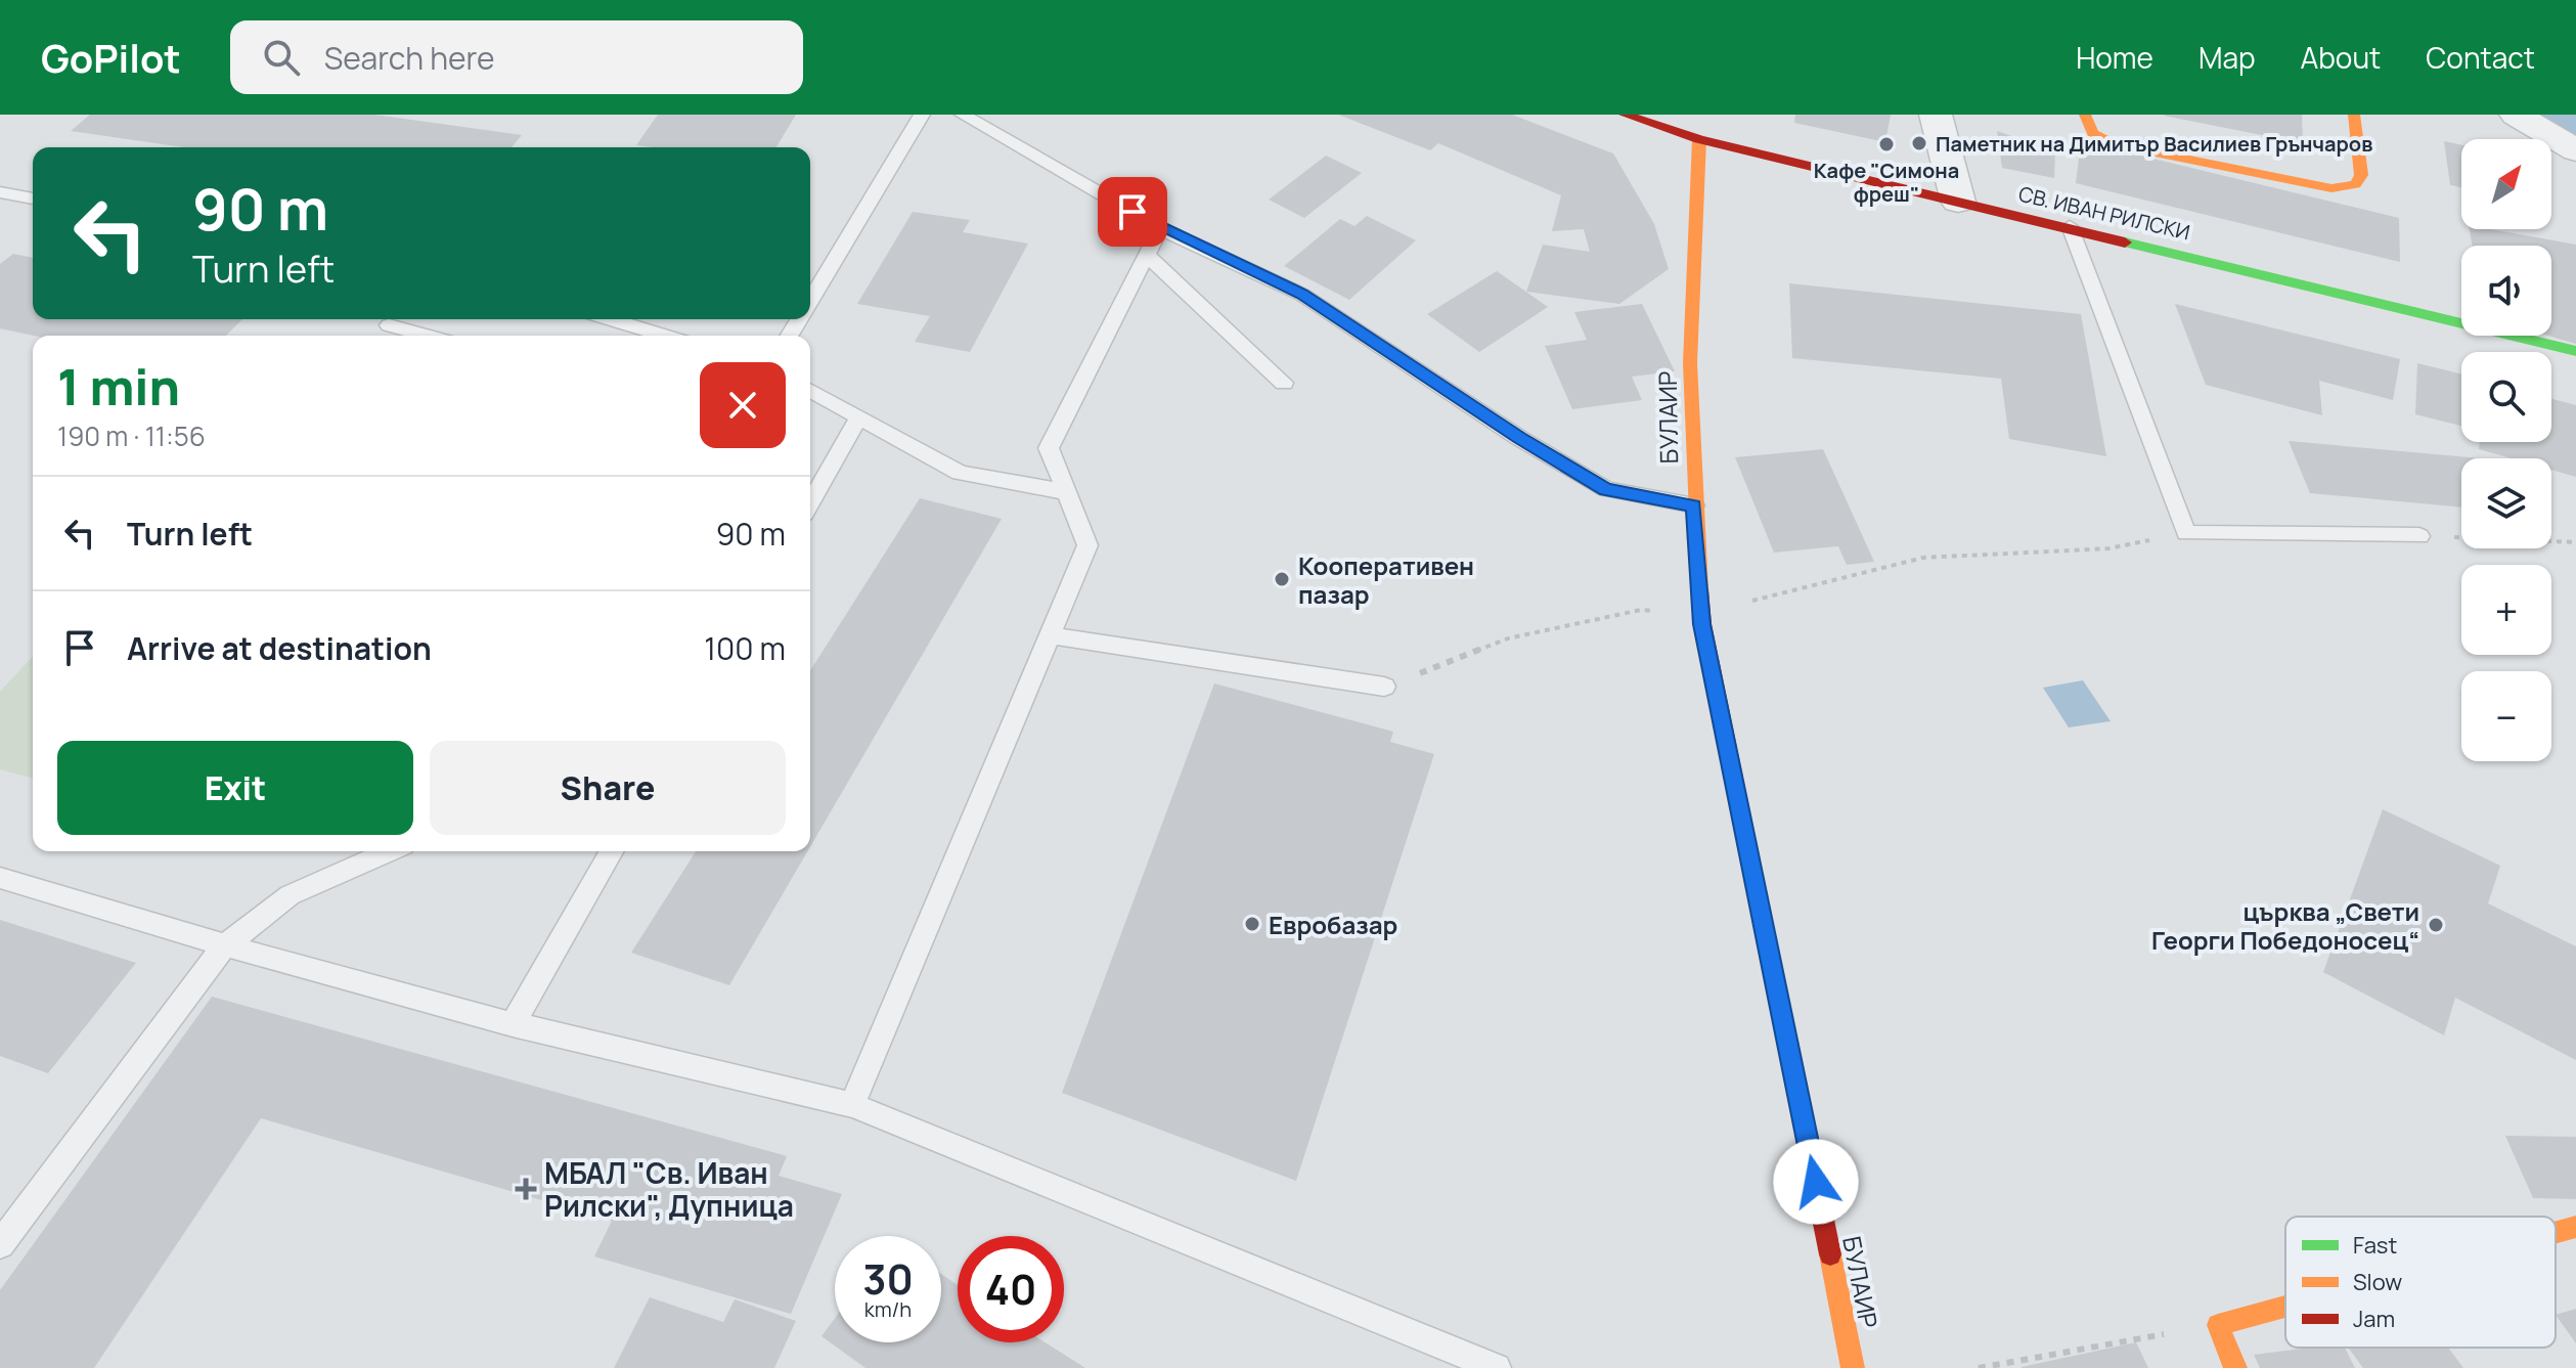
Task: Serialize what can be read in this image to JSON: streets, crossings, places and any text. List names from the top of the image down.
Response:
{
  "streets": {
    "street": ["СВ. ИВАН РИЛСКИ", "БУЛАИР"]
  },
  "crossings": [
    ["СВ. ИВАН РИЛСКИ", "БУЛАИР"]
  ],
  "places": {
    "other": [
      "Паметник на Димитър Василиев Грънчаров",
      "Кафе \"Симона фреш\"",
      "Кооперативен пазар",
      "Евробазар",
      "църква „Свети Георги Победоносец“"
    ],
    "health": ["МБАЛ \"Св. Иван Рилски\", Дупница"]
  },
  "legend": ["Fast", "Slow", "Jam"],
  "north": "top right",
  "page": {
    "header": "GoPilot",
    "search": "Search here",
    "nav": [
      "Home",
      "Map",
      "About",
      "Contact"
    ],
    "map_buttons": ["+", "−"],
    "turn": ["90 m", "Turn left"],
    "heading": ["1 min", "190 m · 11:56"],
    "list": [
      {
        "name": "Turn left",
        "value": "90 m"
      },
      {
        "name": "Arrive at destination",
        "value": "100 m"
      }
    ],
    "buttons": ["Exit", "Share"],
    "speed": "30 km/h",
    "limit": "40"
  }
}
